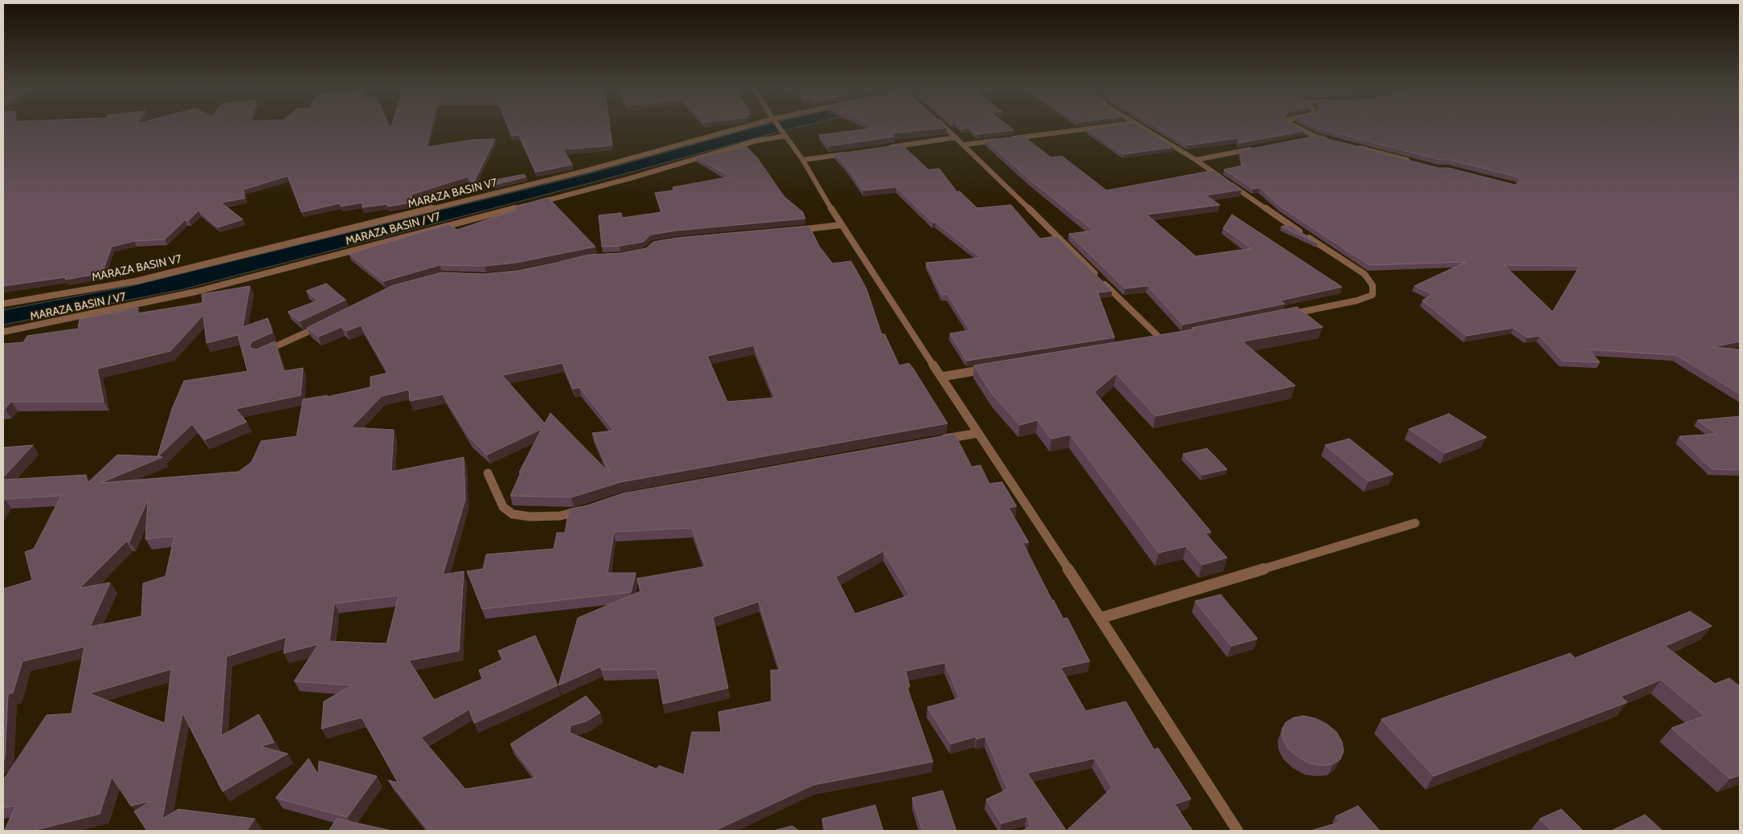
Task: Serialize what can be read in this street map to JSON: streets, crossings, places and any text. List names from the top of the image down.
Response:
{
  "streets": {
    "street": ["MARAZA BASIN V7", "MARAZA BASIN / V7"]
  }
}
